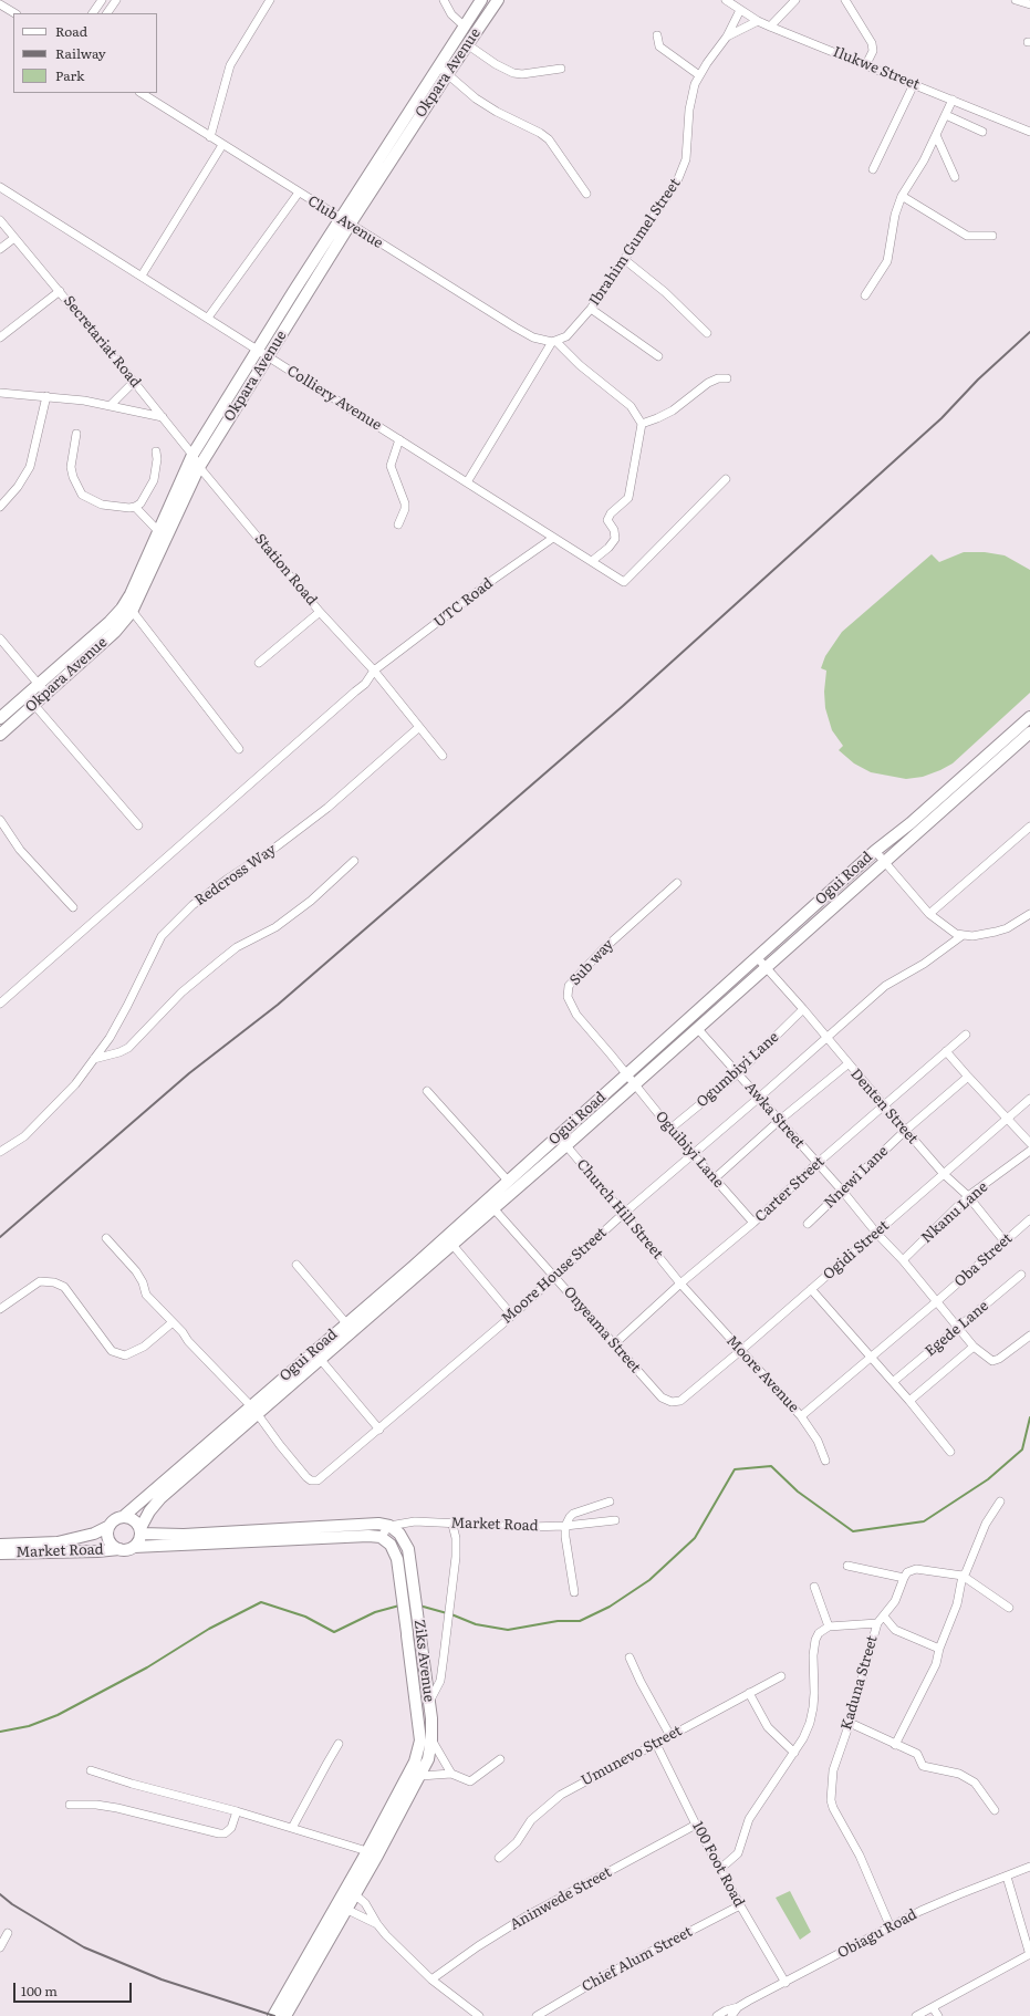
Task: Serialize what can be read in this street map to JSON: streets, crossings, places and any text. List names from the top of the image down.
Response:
{
  "streets": {
    "main road": [
      "Okpara Avenue",
      "Ogui Road",
      "Market Road",
      "Ziks Avenue"
    ],
    "street": [
      "Ilukwe Street",
      "Club Avenue",
      "Ibrahim Gumel Street",
      "Secretariat Road",
      "Colliery Avenue",
      "Station Road",
      "UTC Road",
      "Redcross Way",
      "Sub way",
      "Ogumbiyi Lane",
      "Denten Street",
      "Awka Street",
      "Oguibiyi Lane",
      "Nnewi Lane",
      "Carter Street",
      "Church Hill Street",
      "Nkanu Lane",
      "Ogidi Street",
      "Oba Street",
      "Moore House Street",
      "Egede Lane",
      "Onyeama Street",
      "Moore Avenue",
      "Kaduna Street",
      "Umunevo Street",
      "100 Foot Road",
      "Aninwede Street",
      "Obiagu Road",
      "Chief Alum Street"
    ]
  },
  "crossings": [
    ["Ilukwe Street", "Ibrahim Gumel Street"],
    ["Okpara Avenue", "Club Avenue"],
    ["Okpara Avenue", "Secretariat Road"],
    ["Okpara Avenue", "Colliery Avenue"],
    ["Okpara Avenue", "Station Road"],
    ["Club Avenue", "Ibrahim Gumel Street"],
    ["Ibrahim Gumel Street", "Colliery Avenue"],
    ["Secretariat Road", "Station Road"],
    ["Colliery Avenue", "UTC Road"],
    ["Station Road", "UTC Road"],
    ["Station Road", "Redcross Way"],
    ["Ogui Road", "Sub way"],
    ["Ogui Road", "Denten Street"],
    ["Ogui Road", "Awka Street"],
    ["Ogui Road", "Oguibiyi Lane"],
    ["Ogui Road", "Church Hill Street"],
    ["Ogui Road", "Moore House Street"],
    ["Ogui Road", "Onyeama Street"],
    ["Ogui Road", "Market Road"],
    ["Sub way", "Oguibiyi Lane"],
    ["Ogumbiyi Lane", "Denten Street"],
    ["Ogumbiyi Lane", "Awka Street"],
    ["Ogumbiyi Lane", "Oguibiyi Lane"],
    ["Denten Street", "Nnewi Lane"],
    ["Denten Street", "Carter Street"],
    ["Denten Street", "Nkanu Lane"],
    ["Denten Street", "Ogidi Street"],
    ["Denten Street", "Oba Street"],
    ["Denten Street", "Moore House Street"],
    ["Awka Street", "Nnewi Lane"],
    ["Awka Street", "Carter Street"],
    ["Awka Street", "Nkanu Lane"],
    ["Awka Street", "Ogidi Street"],
    ["Awka Street", "Oba Street"],
    ["Awka Street", "Moore House Street"],
    ["Awka Street", "Egede Lane"],
    ["Oguibiyi Lane", "Carter Street"],
    ["Oguibiyi Lane", "Moore House Street"],
    ["Carter Street", "Church Hill Street"],
    ["Carter Street", "Onyeama Street"],
    ["Carter Street", "Moore Avenue"],
    ["Church Hill Street", "Moore House Street"],
    ["Church Hill Street", "Moore Avenue"],
    ["Ogidi Street", "Onyeama Street"],
    ["Ogidi Street", "Moore Avenue"],
    ["Oba Street", "Moore Avenue"],
    ["Moore House Street", "Onyeama Street"],
    ["Market Road", "Ziks Avenue"],
    ["Kaduna Street", "Obiagu Road"],
    ["Umunevo Street", "100 Foot Road"],
    ["100 Foot Road", "Aninwede Street"],
    ["100 Foot Road", "Obiagu Road"],
    ["100 Foot Road", "Chief Alum Street"]
  ],
  "legend": ["Road", "Railway", "Park"],
  "scale_bar": "100 m"
}
